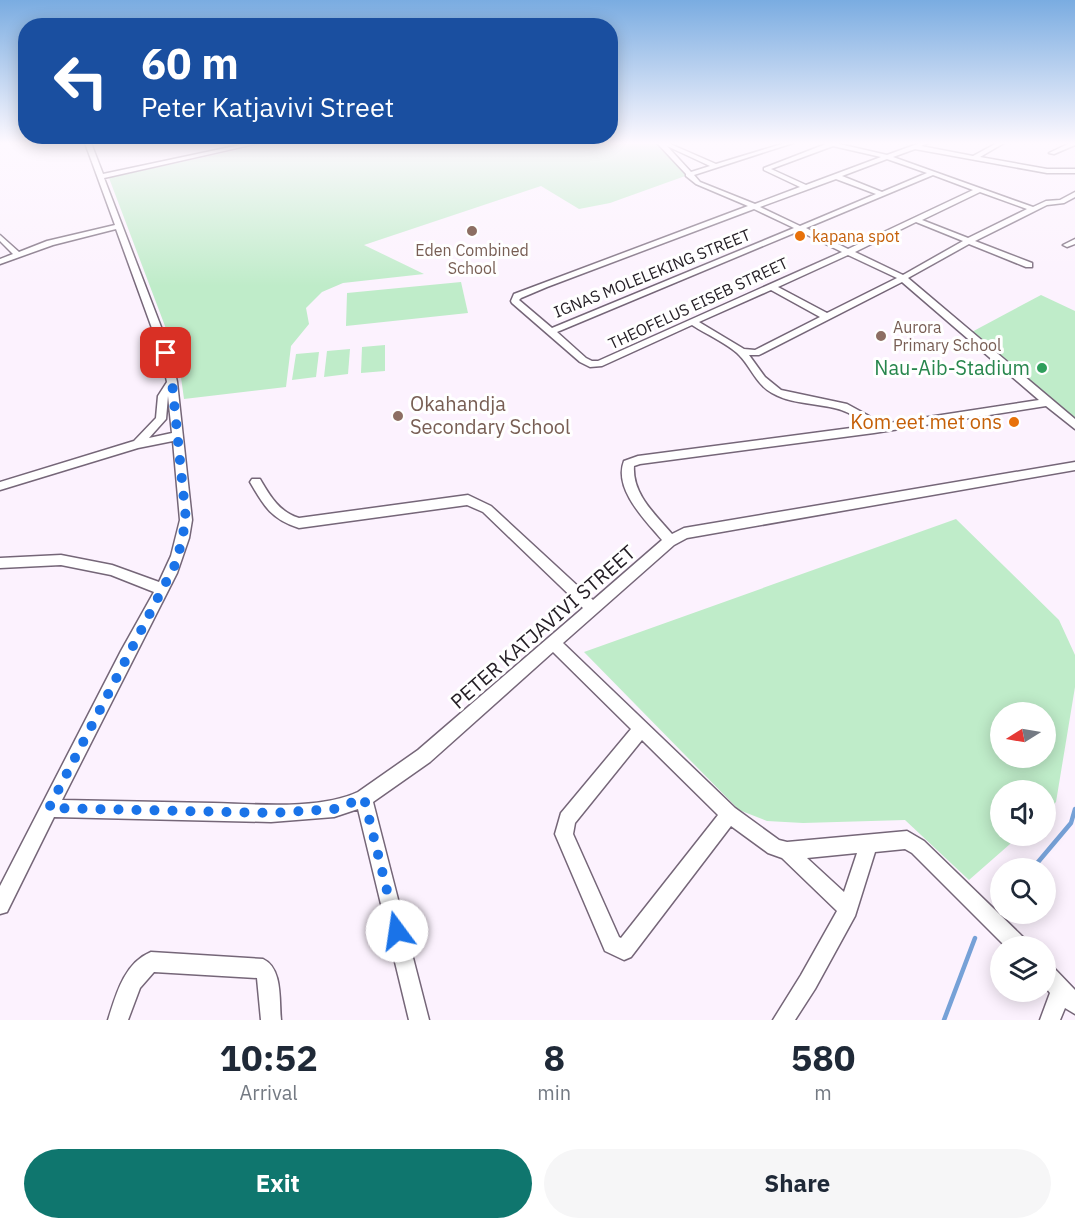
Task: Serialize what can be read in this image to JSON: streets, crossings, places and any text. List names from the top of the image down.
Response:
{
  "streets": {
    "street": ["IGNAS MOLELEKING STREET", "THEOFELUS EISEB STREET", "PETER KATJAVIVI STREET"]
  },
  "crossings": [
    ["IGNAS MOLELEKING STREET", "THEOFELUS EISEB STREET"]
  ],
  "places": [
    "Eden Combined School",
    "kapana spot",
    "Aurora Primary School",
    "Nau-Aib-Stadium",
    "Okahandja Secondary School",
    "Kom eet met ons"
  ],
  "north": "left",
  "page": {
    "turn": ["60 m", "Peter Katjavivi Street"],
    "eta": [
      "10:52",
      "Arrival",
      "8",
      "min",
      "580",
      "m"
    ],
    "buttons": ["Exit", "Share"]
  }
}
